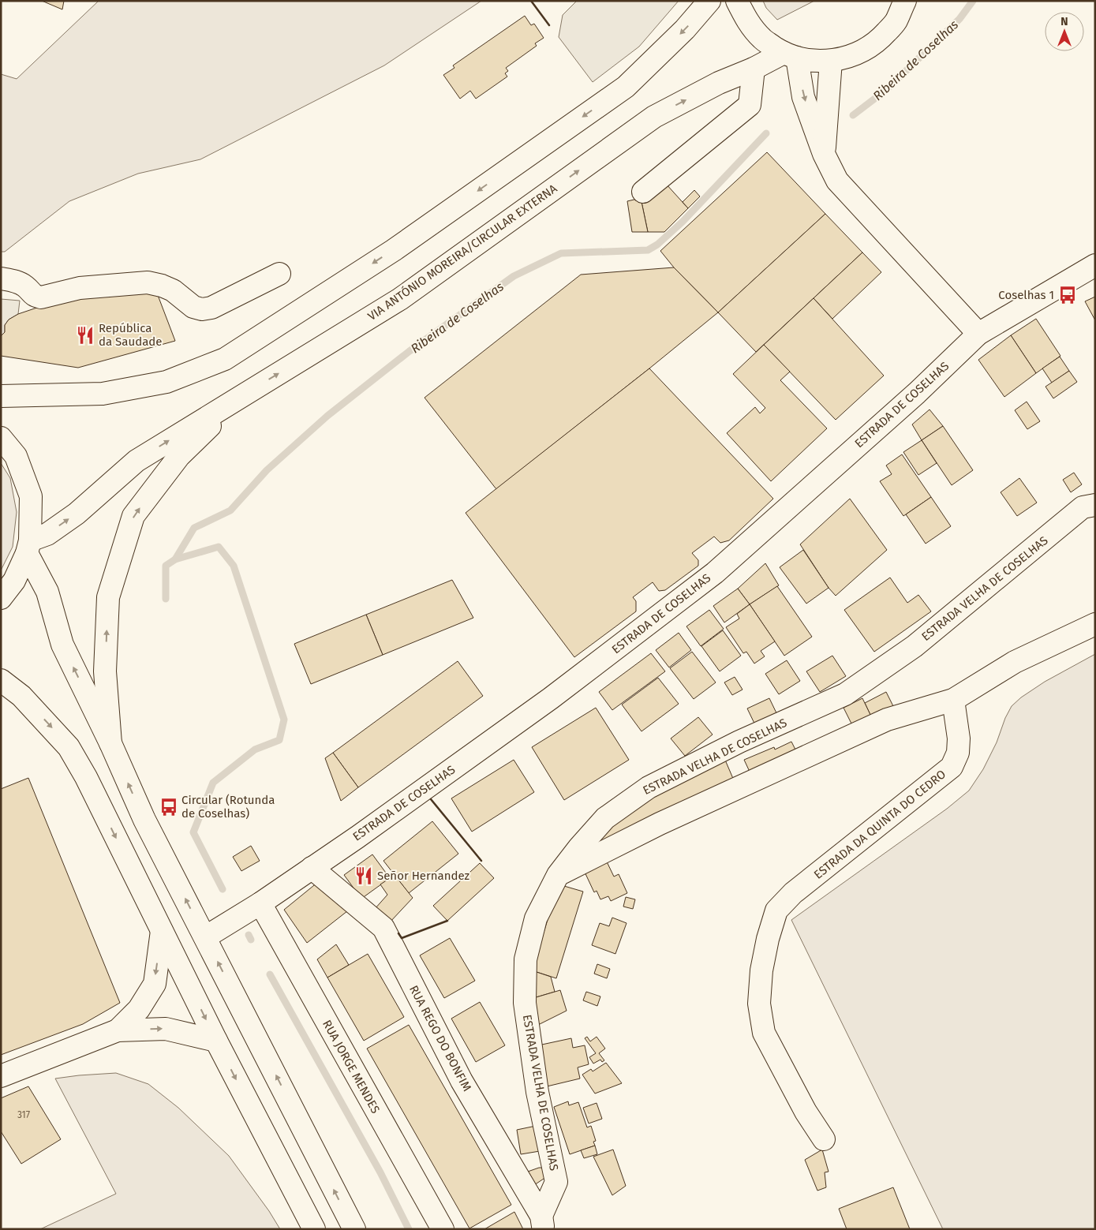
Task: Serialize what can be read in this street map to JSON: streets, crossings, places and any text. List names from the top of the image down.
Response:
{
  "streets": {
    "main road": [
      "VIA ANTÓNIO MOREIRA/CIRCULAR EXTERNA",
      "ESTRADA DE COSELHAS",
      "ESTRADA VELHA DE COSELHAS",
      "ESTRADA DA QUINTA DO CEDRO",
      "RUA REGO DO BONFIM",
      "RUA JORGE MENDES"
    ]
  },
  "crossings": [
    ["ESTRADA DE COSELHAS", "RUA REGO DO BONFIM"],
    ["ESTRADA DE COSELHAS", "RUA JORGE MENDES"],
    ["ESTRADA VELHA DE COSELHAS", "RUA REGO DO BONFIM"]
  ],
  "water": ["Ribeira de Coselhas"],
  "places": {
    "bus stop": ["Coselhas 1", "Circular (Rotunda de Coselhas)"],
    "restaurant": ["República da Saudade", "Señor Hernandez"]
  },
  "house_numbers": ["317"],
  "north": "top"
}
